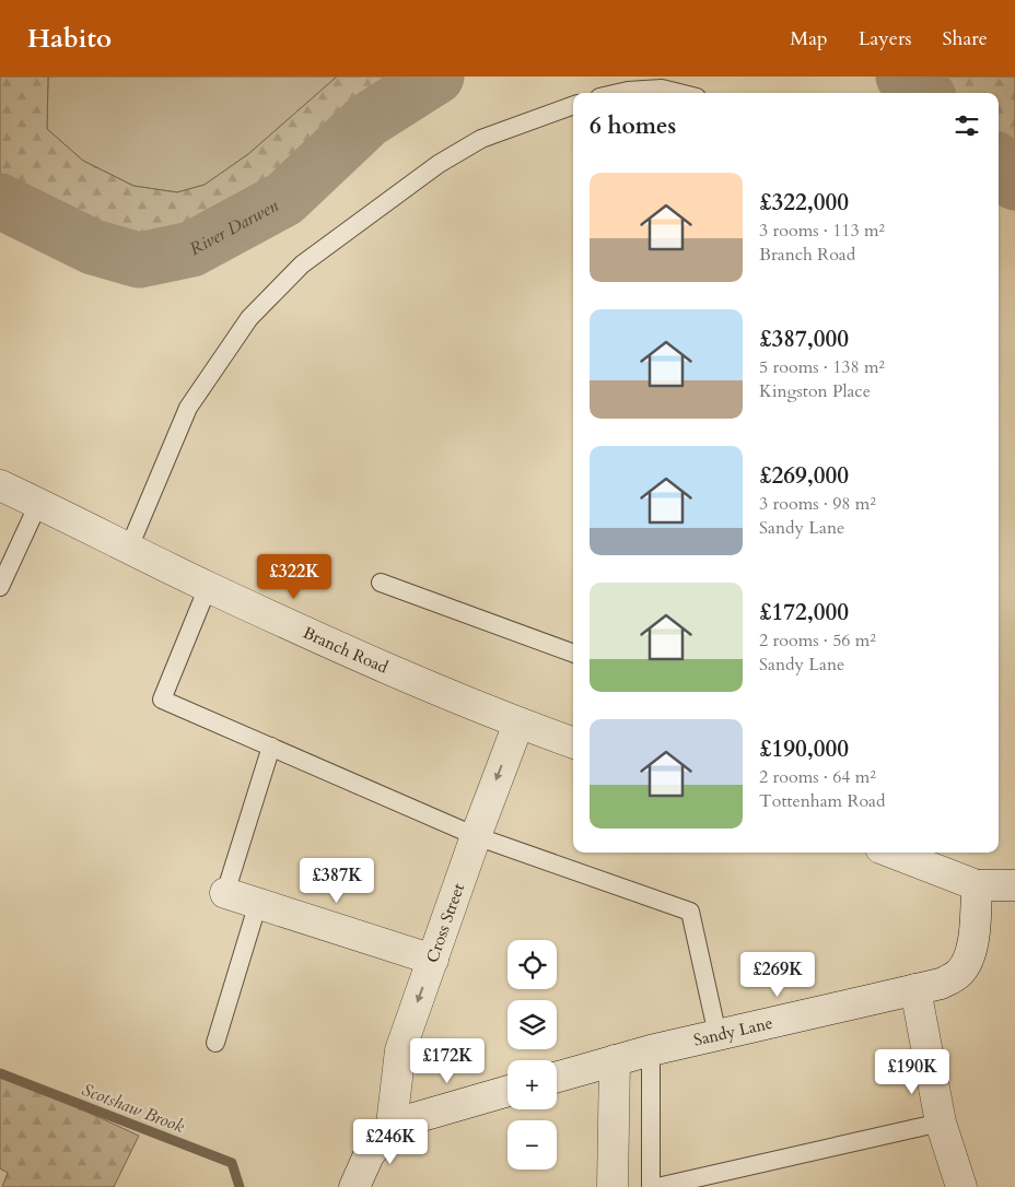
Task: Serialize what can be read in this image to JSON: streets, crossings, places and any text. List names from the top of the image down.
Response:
{
  "streets": {
    "street": ["Branch Road", "Cross Street", "Sandy Lane"]
  },
  "crossings": [
    ["Branch Road", "Cross Street"]
  ],
  "water": ["River Darwen", "Scotshaw Brook"],
  "page": {
    "header": "Habito",
    "nav": ["Map", "Layers", "Share"],
    "heading": "6 homes",
    "list": [
      {
        "name": "£322,000",
        "note": "3 rooms · 113 m² · Branch Road"
      },
      {
        "name": "£387,000",
        "note": "5 rooms · 138 m² · Kingston Place"
      },
      {
        "name": "£269,000",
        "note": "3 rooms · 98 m² · Sandy Lane"
      },
      {
        "name": "£172,000",
        "note": "2 rooms · 56 m² · Sandy Lane"
      },
      {
        "name": "£190,000",
        "note": "2 rooms · 64 m² · Tottenham Road"
      }
    ],
    "price": [
      "£322K",
      "£387K",
      "£269K",
      "£172K",
      "£190K",
      "£246K"
    ],
    "map_buttons": ["+", "−"]
  }
}
